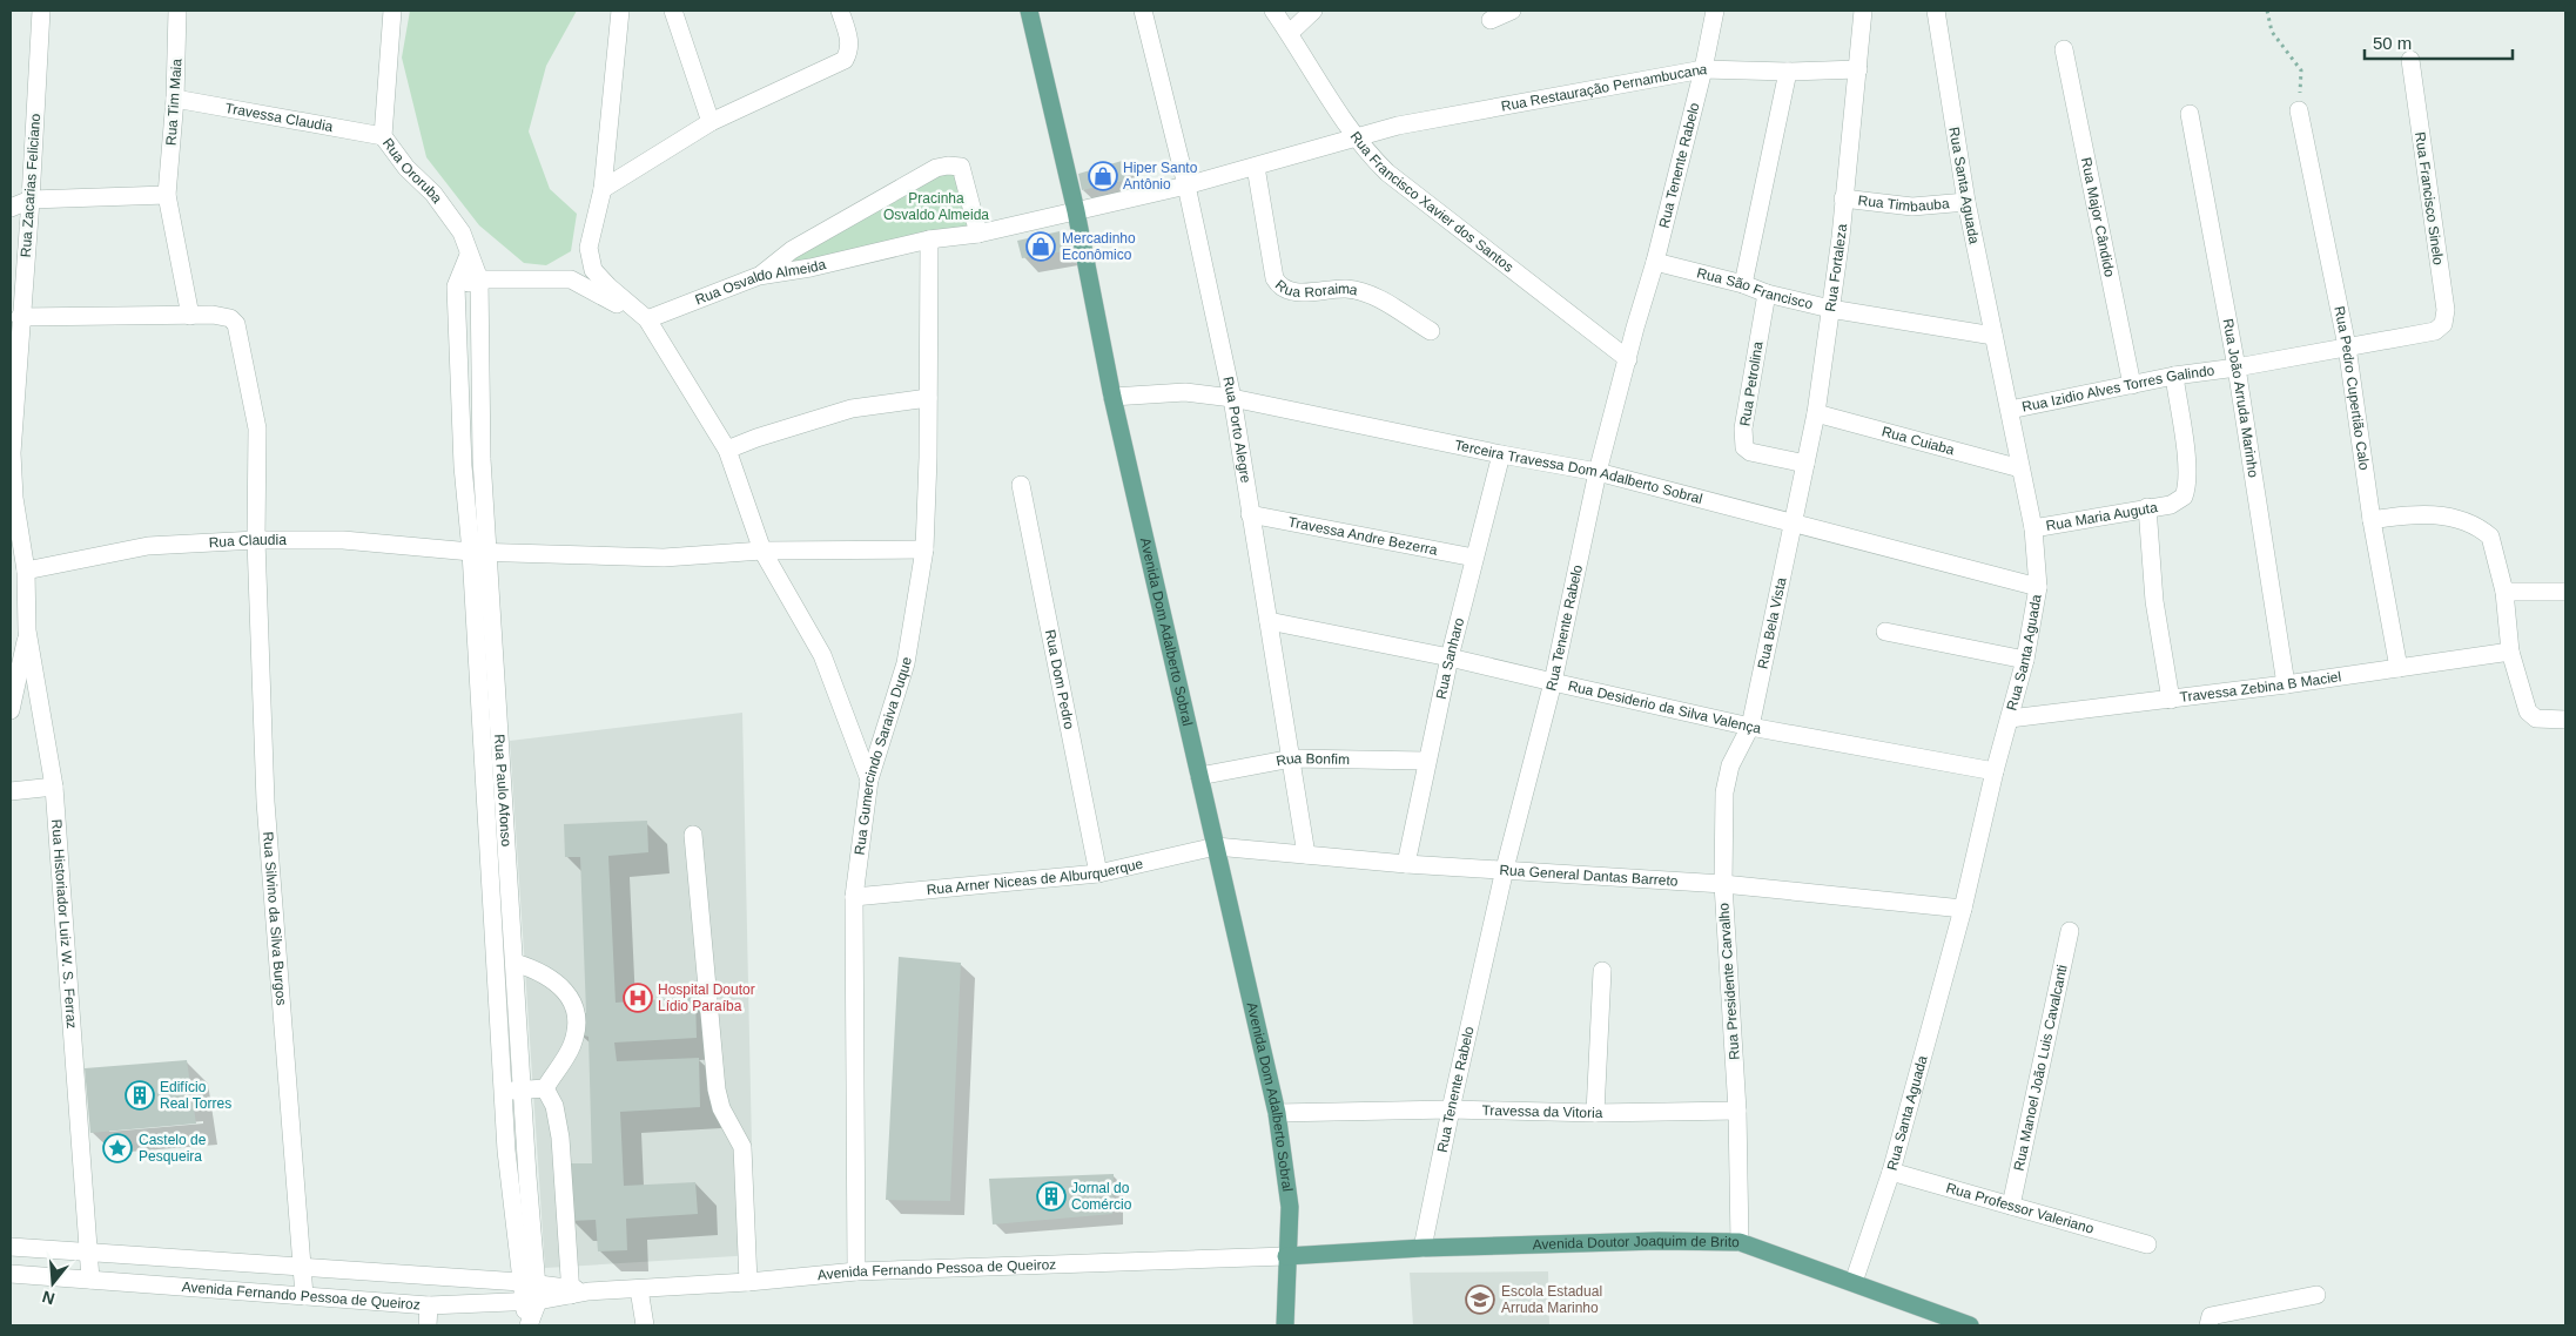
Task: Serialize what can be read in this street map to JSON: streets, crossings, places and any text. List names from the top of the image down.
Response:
{
  "streets": {
    "main road": ["Avenida Dom Adalberto Sobral", "Avenida Doutor Joaquim de Brito"],
    "street": [
      "Rua Restauração Pernambucana",
      "Rua Tim Maia",
      "Travessa Claudia",
      "Rua Tenente Rabelo",
      "Rua Ororuba",
      "Rua Zacarias Feliciano",
      "Rua Santa Aguada",
      "Rua Francisco Sinelo",
      "Rua Francisco Xavier dos Santos",
      "Rua Timbauba",
      "Rua Major Cândido",
      "Rua Fortaleza",
      "Rua Osvaldo Almeida",
      "Rua Roraima",
      "Rua São Francisco",
      "Rua Petrolina",
      "Rua Pedro Cupertião Calo",
      "Rua Izidio Alves Torres Galindo",
      "Rua João Arruda Marinho",
      "Rua Porto Alegre",
      "Rua Cuiaba",
      "Terceira Travessa Dom Adalberto Sobral",
      "Rua Maria Auguta",
      "Travessa Andre Bezerra",
      "Rua Claudia",
      "Rua Bela Vista",
      "Rua Sanharo",
      "Rua Dom Pedro",
      "Travessa Zebina B Maciel",
      "Rua Desiderio da Silva Valença",
      "Rua Gumercindo Saraiva Duque",
      "Rua Bonfim",
      "Rua Paulo Afonso",
      "Rua General Dantas Barreto",
      "Rua Arner Niceas de Alburquerque",
      "Rua Silvino da Silva Burgos",
      "Rua Historiador Luiz W. S. Ferraz",
      "Rua Presidente Carvalho",
      "Rua Manoel João Luis Cavalcanti",
      "Travessa da Vitoria",
      "Rua Professor Valeriano",
      "Avenida Fernando Pessoa de Queiroz"
    ]
  },
  "crossings": [
    ["Rua Restauração Pernambucana", "Rua Tenente Rabelo"],
    ["Rua Restauração Pernambucana", "Rua Francisco Xavier dos Santos"],
    ["Rua Restauração Pernambucana", "Rua Fortaleza"],
    ["Rua Tim Maia", "Travessa Claudia"],
    ["Travessa Claudia", "Rua Ororuba"],
    ["Rua Tenente Rabelo", "Rua Francisco Xavier dos Santos"],
    ["Rua Tenente Rabelo", "Rua São Francisco"],
    ["Rua Tenente Rabelo", "Terceira Travessa Dom Adalberto Sobral"],
    ["Rua Tenente Rabelo", "Rua Desiderio da Silva Valença"],
    ["Rua Tenente Rabelo", "Rua General Dantas Barreto"],
    ["Rua Tenente Rabelo", "Travessa da Vitoria"],
    ["Rua Tenente Rabelo", "Avenida Doutor Joaquim de Brito"],
    ["Rua Ororuba", "Rua Paulo Afonso"],
    ["Rua Zacarias Feliciano", "Rua Claudia"],
    ["Rua Zacarias Feliciano", "Rua Silvino da Silva Burgos"],
    ["Rua Zacarias Feliciano", "Rua Historiador Luiz W. S. Ferraz"],
    ["Rua Santa Aguada", "Rua Timbauba"],
    ["Rua Santa Aguada", "Rua São Francisco"],
    ["Rua Santa Aguada", "Rua Izidio Alves Torres Galindo"],
    ["Rua Santa Aguada", "Rua Cuiaba"],
    ["Rua Santa Aguada", "Terceira Travessa Dom Adalberto Sobral"],
    ["Rua Santa Aguada", "Rua Maria Auguta"],
    ["Rua Santa Aguada", "Travessa Zebina B Maciel"],
    ["Rua Santa Aguada", "Rua Desiderio da Silva Valença"],
    ["Rua Santa Aguada", "Rua General Dantas Barreto"],
    ["Rua Santa Aguada", "Rua Professor Valeriano"],
    ["Rua Santa Aguada", "Avenida Doutor Joaquim de Brito"],
    ["Rua Francisco Sinelo", "Rua Izidio Alves Torres Galindo"],
    ["Rua Timbauba", "Rua Fortaleza"],
    ["Rua Major Cândido", "Rua Izidio Alves Torres Galindo"],
    ["Rua Fortaleza", "Rua São Francisco"],
    ["Rua Fortaleza", "Rua Petrolina"],
    ["Rua Fortaleza", "Rua Cuiaba"],
    ["Rua Fortaleza", "Terceira Travessa Dom Adalberto Sobral"],
    ["Rua Fortaleza", "Rua Bela Vista"],
    ["Rua Osvaldo Almeida", "Avenida Dom Adalberto Sobral"],
    ["Rua Osvaldo Almeida", "Rua Gumercindo Saraiva Duque"],
    ["Rua São Francisco", "Rua Petrolina"],
    ["Rua Pedro Cupertião Calo", "Rua Izidio Alves Torres Galindo"],
    ["Rua Pedro Cupertião Calo", "Travessa Zebina B Maciel"],
    ["Rua Izidio Alves Torres Galindo", "Rua João Arruda Marinho"],
    ["Rua Izidio Alves Torres Galindo", "Rua Maria Auguta"],
    ["Rua João Arruda Marinho", "Travessa Zebina B Maciel"],
    ["Rua Porto Alegre", "Terceira Travessa Dom Adalberto Sobral"],
    ["Rua Porto Alegre", "Travessa Andre Bezerra"],
    ["Rua Porto Alegre", "Rua Desiderio da Silva Valença"],
    ["Rua Porto Alegre", "Rua Bonfim"],
    ["Rua Porto Alegre", "Rua General Dantas Barreto"],
    ["Terceira Travessa Dom Adalberto Sobral", "Rua Bela Vista"],
    ["Terceira Travessa Dom Adalberto Sobral", "Avenida Dom Adalberto Sobral"],
    ["Terceira Travessa Dom Adalberto Sobral", "Rua Sanharo"],
    ["Travessa Andre Bezerra", "Rua Sanharo"],
    ["Rua Claudia", "Rua Gumercindo Saraiva Duque"],
    ["Rua Claudia", "Rua Paulo Afonso"],
    ["Rua Claudia", "Rua Silvino da Silva Burgos"],
    ["Rua Claudia", "Rua Historiador Luiz W. S. Ferraz"],
    ["Rua Bela Vista", "Rua Desiderio da Silva Valença"],
    ["Rua Bela Vista", "Rua Presidente Carvalho"],
    ["Avenida Dom Adalberto Sobral", "Rua Bonfim"],
    ["Avenida Dom Adalberto Sobral", "Rua General Dantas Barreto"],
    ["Avenida Dom Adalberto Sobral", "Rua Arner Niceas de Alburquerque"],
    ["Avenida Dom Adalberto Sobral", "Travessa da Vitoria"],
    ["Avenida Dom Adalberto Sobral", "Avenida Doutor Joaquim de Brito"],
    ["Avenida Dom Adalberto Sobral", "Avenida Fernando Pessoa de Queiroz"],
    ["Rua Sanharo", "Rua Desiderio da Silva Valença"],
    ["Rua Sanharo", "Rua Bonfim"],
    ["Rua Sanharo", "Rua General Dantas Barreto"],
    ["Rua Dom Pedro", "Rua Arner Niceas de Alburquerque"],
    ["Rua Desiderio da Silva Valença", "Rua Presidente Carvalho"],
    ["Rua Gumercindo Saraiva Duque", "Rua Arner Niceas de Alburquerque"],
    ["Rua Gumercindo Saraiva Duque", "Avenida Fernando Pessoa de Queiroz"],
    ["Rua Paulo Afonso", "Avenida Fernando Pessoa de Queiroz"],
    ["Rua General Dantas Barreto", "Rua Arner Niceas de Alburquerque"],
    ["Rua General Dantas Barreto", "Rua Presidente Carvalho"],
    ["Rua Silvino da Silva Burgos", "Avenida Fernando Pessoa de Queiroz"],
    ["Rua Historiador Luiz W. S. Ferraz", "Avenida Fernando Pessoa de Queiroz"],
    ["Rua Presidente Carvalho", "Travessa da Vitoria"],
    ["Rua Presidente Carvalho", "Avenida Doutor Joaquim de Brito"],
    ["Rua Manoel João Luis Cavalcanti", "Rua Professor Valeriano"],
    ["Avenida Doutor Joaquim de Brito", "Avenida Fernando Pessoa de Queiroz"]
  ],
  "parks": ["Pracinha Osvaldo Almeida"],
  "places": {
    "shop": ["Hiper Santo Antônio", "Mercadinho Econômico"],
    "hospital": ["Hospital Doutor Lídio Paraíba"],
    "building": ["Edifício Real Torres", "Jornal do Comércio"],
    "place": ["Castelo de Pesqueira"],
    "school or university": ["Escola Estadual Arruda Marinho"]
  },
  "scale_bar": "50 m",
  "north": "bottom"
}
